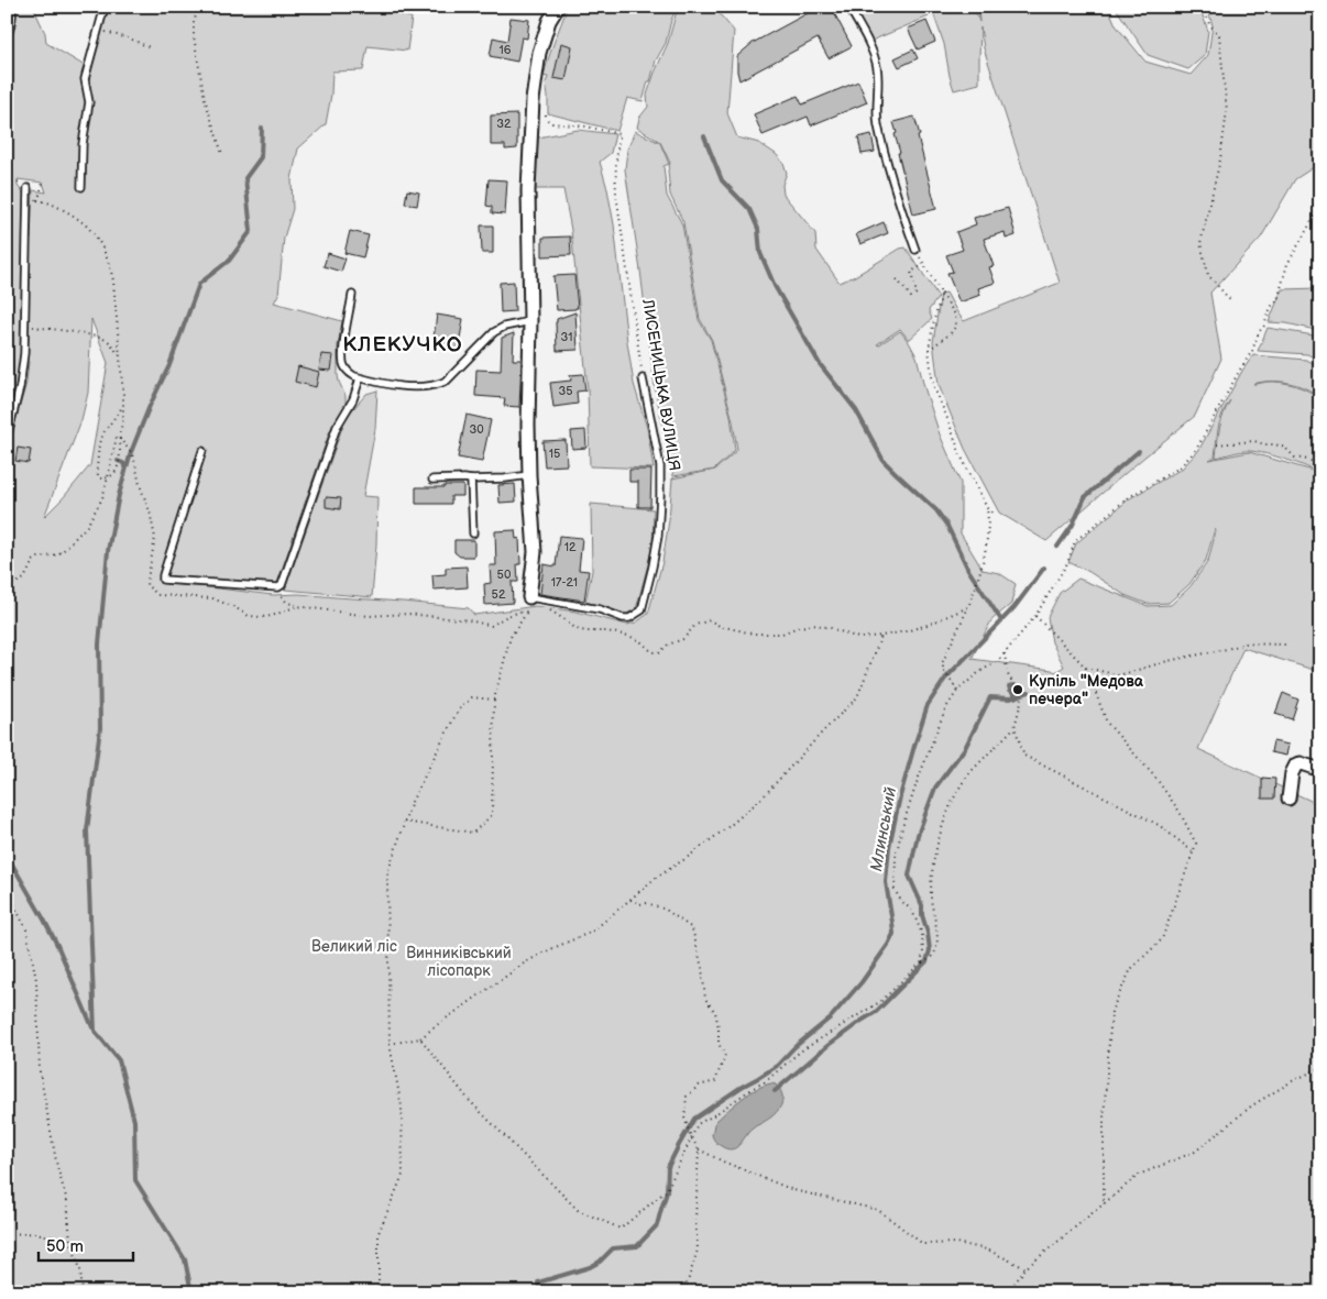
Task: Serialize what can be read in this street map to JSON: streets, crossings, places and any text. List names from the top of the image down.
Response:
{
  "streets": {
    "lane": ["ЛИСЕНИЦЬКА ВУЛИЦЯ"]
  },
  "districts": ["КЛЕКУЧКО"],
  "water": ["Млинський"],
  "parks": ["Великий ліс", "Винниківський лісопарк"],
  "places": ["Купіль \"Медова печера\""],
  "house_numbers": [
    "16",
    "32",
    "31",
    "35",
    "30",
    "15",
    "12",
    "50",
    "17-21",
    "52"
  ],
  "scale_bar": "50 m"
}
